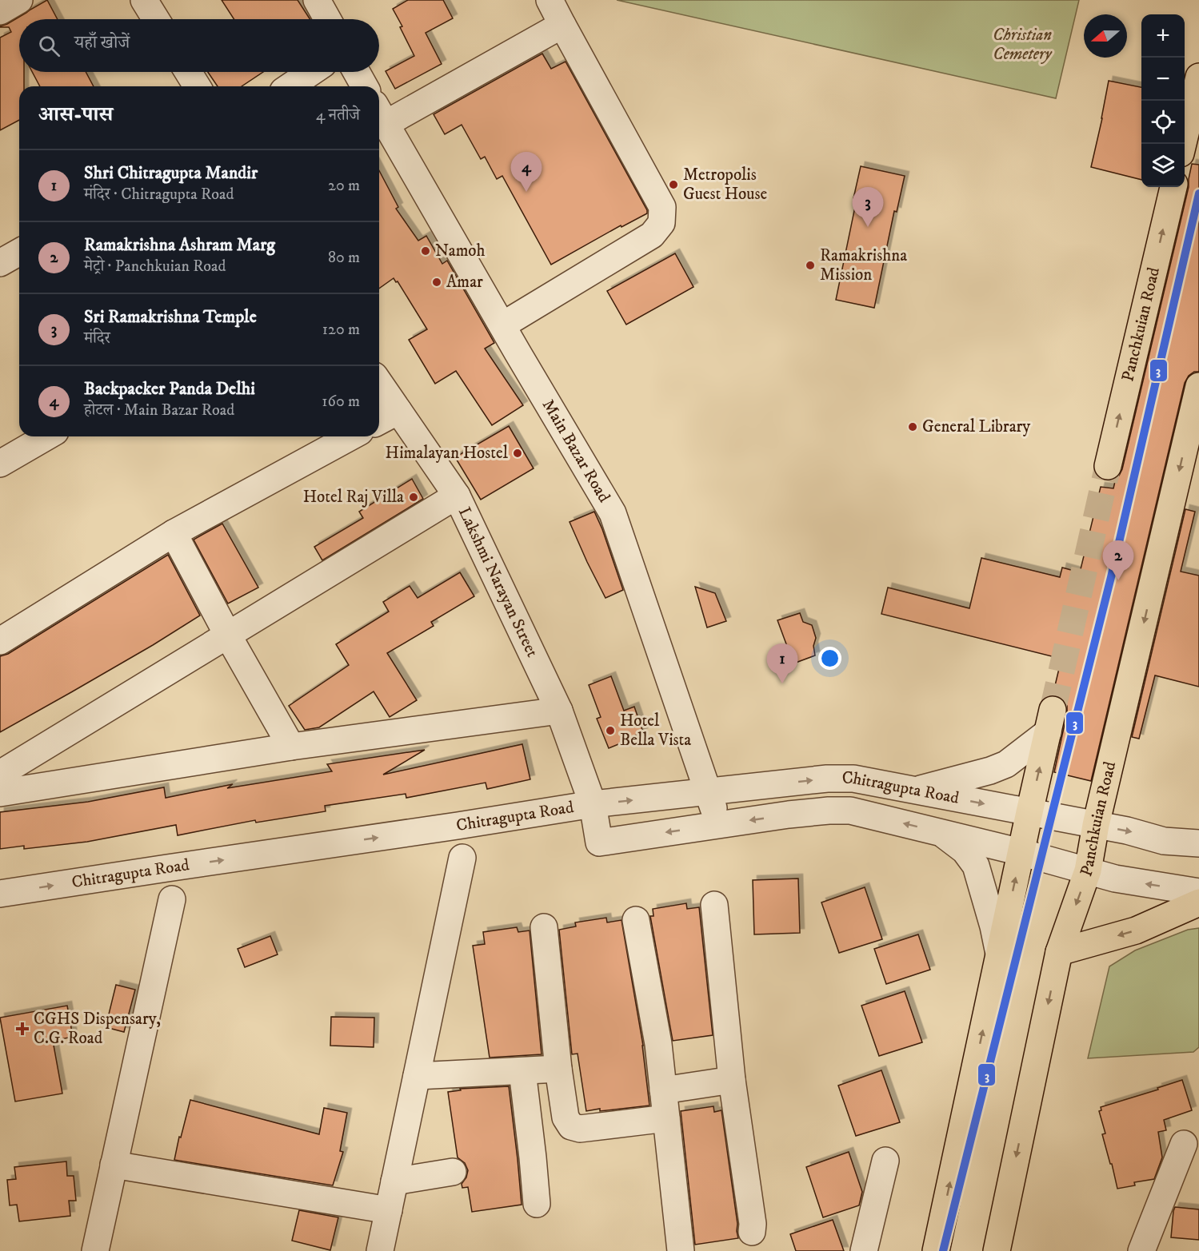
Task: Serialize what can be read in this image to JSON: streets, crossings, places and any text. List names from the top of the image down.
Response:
{
  "streets": {
    "main road": ["Panchkuian Road"],
    "street": ["Main Bazar Road", "Lakshmi Narayan Street", "Chitragupta Road"]
  },
  "crossings": [
    ["Panchkuian Road", "Chitragupta Road"],
    ["Main Bazar Road", "Chitragupta Road"],
    ["Lakshmi Narayan Street", "Chitragupta Road"]
  ],
  "parks": ["Christian Cemetery"],
  "places": {
    "other": [
      "Metropolis Guest House",
      "Namoh",
      "Ramakrishna Mission",
      "Amar",
      "General Library",
      "Himalayan Hostel",
      "Hotel Raj Villa",
      "Hotel Bella Vista"
    ],
    "health": ["CGHS Dispensary, C.G. Road"]
  },
  "lines": ["transit line 3"],
  "north": "left",
  "page": {
    "map_buttons": ["+", "−"],
    "search": "यहाँ खोजें",
    "heading": ["आस-पास", "4 नतीजे"],
    "list": [
      {
        "mark": "1",
        "name": "Shri Chitragupta Mandir",
        "note": "मंदिर · Chitragupta Road",
        "value": "20 m"
      },
      {
        "mark": "2",
        "name": "Ramakrishna Ashram Marg",
        "note": "मेट्रो · Panchkuian Road",
        "value": "80 m"
      },
      {
        "mark": "3",
        "name": "Sri Ramakrishna Temple",
        "note": "मंदिर",
        "value": "120 m"
      },
      {
        "mark": "4",
        "name": "Backpacker Panda Delhi",
        "note": "होटल · Main Bazar Road",
        "value": "160 m"
      }
    ],
    "pins": [
      "4",
      "3",
      "2",
      "1"
    ]
  }
}
